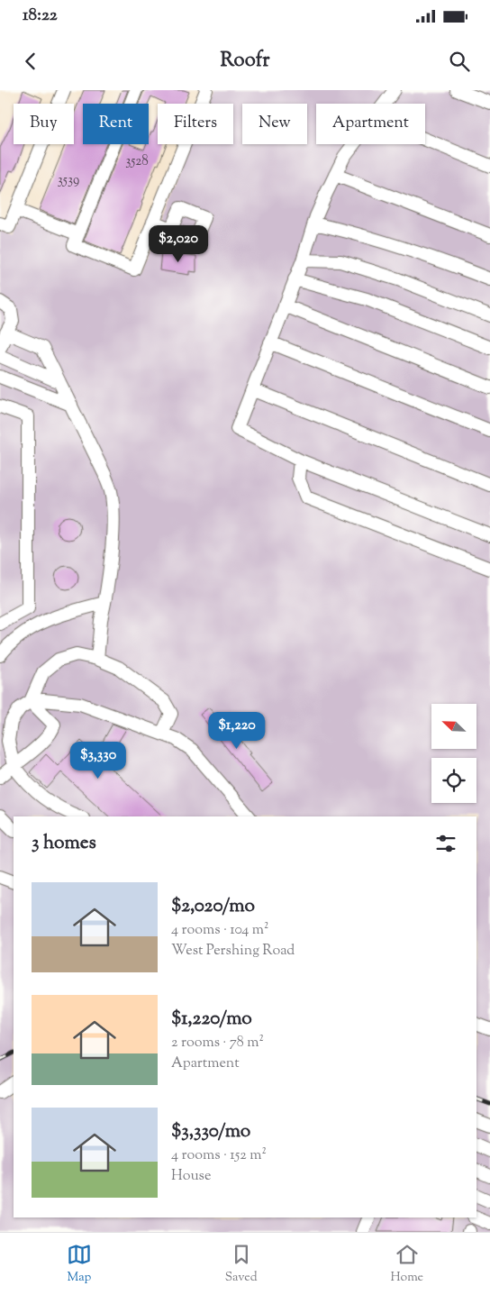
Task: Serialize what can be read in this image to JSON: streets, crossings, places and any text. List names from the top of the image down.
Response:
{
  "house_numbers": ["3528", "3539"],
  "north": "top left",
  "page": {
    "status": "18:22",
    "header": "Roofr",
    "chip": [
      "Buy",
      "Rent",
      "Filters",
      "New",
      "Apartment"
    ],
    "price": ["$2,020", "$1,220", "$3,330"],
    "heading": "3 homes",
    "list": [
      {
        "name": "$2,020/mo",
        "note": "4 rooms · 104 m² · West Pershing Road"
      },
      {
        "name": "$1,220/mo",
        "note": "2 rooms · 78 m² · Apartment"
      },
      {
        "name": "$3,330/mo",
        "note": "4 rooms · 152 m² · House"
      }
    ],
    "tabs": ["Map", "Saved", "Home"]
  }
}
